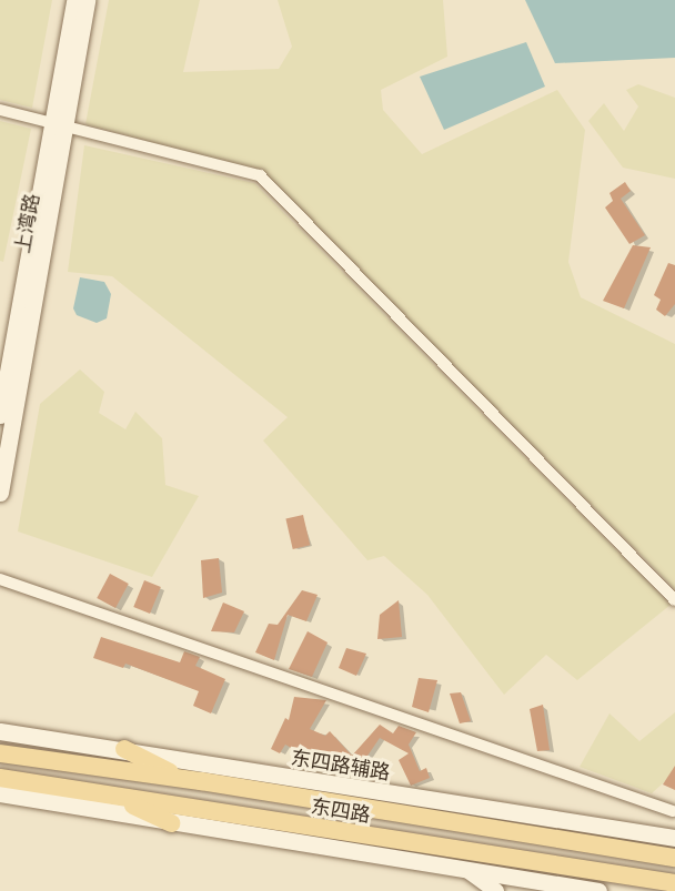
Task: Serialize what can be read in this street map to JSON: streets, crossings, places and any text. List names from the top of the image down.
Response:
{
  "streets": {
    "main road": ["上湾路", "东四路辅路", "东四路"]
  }
}
